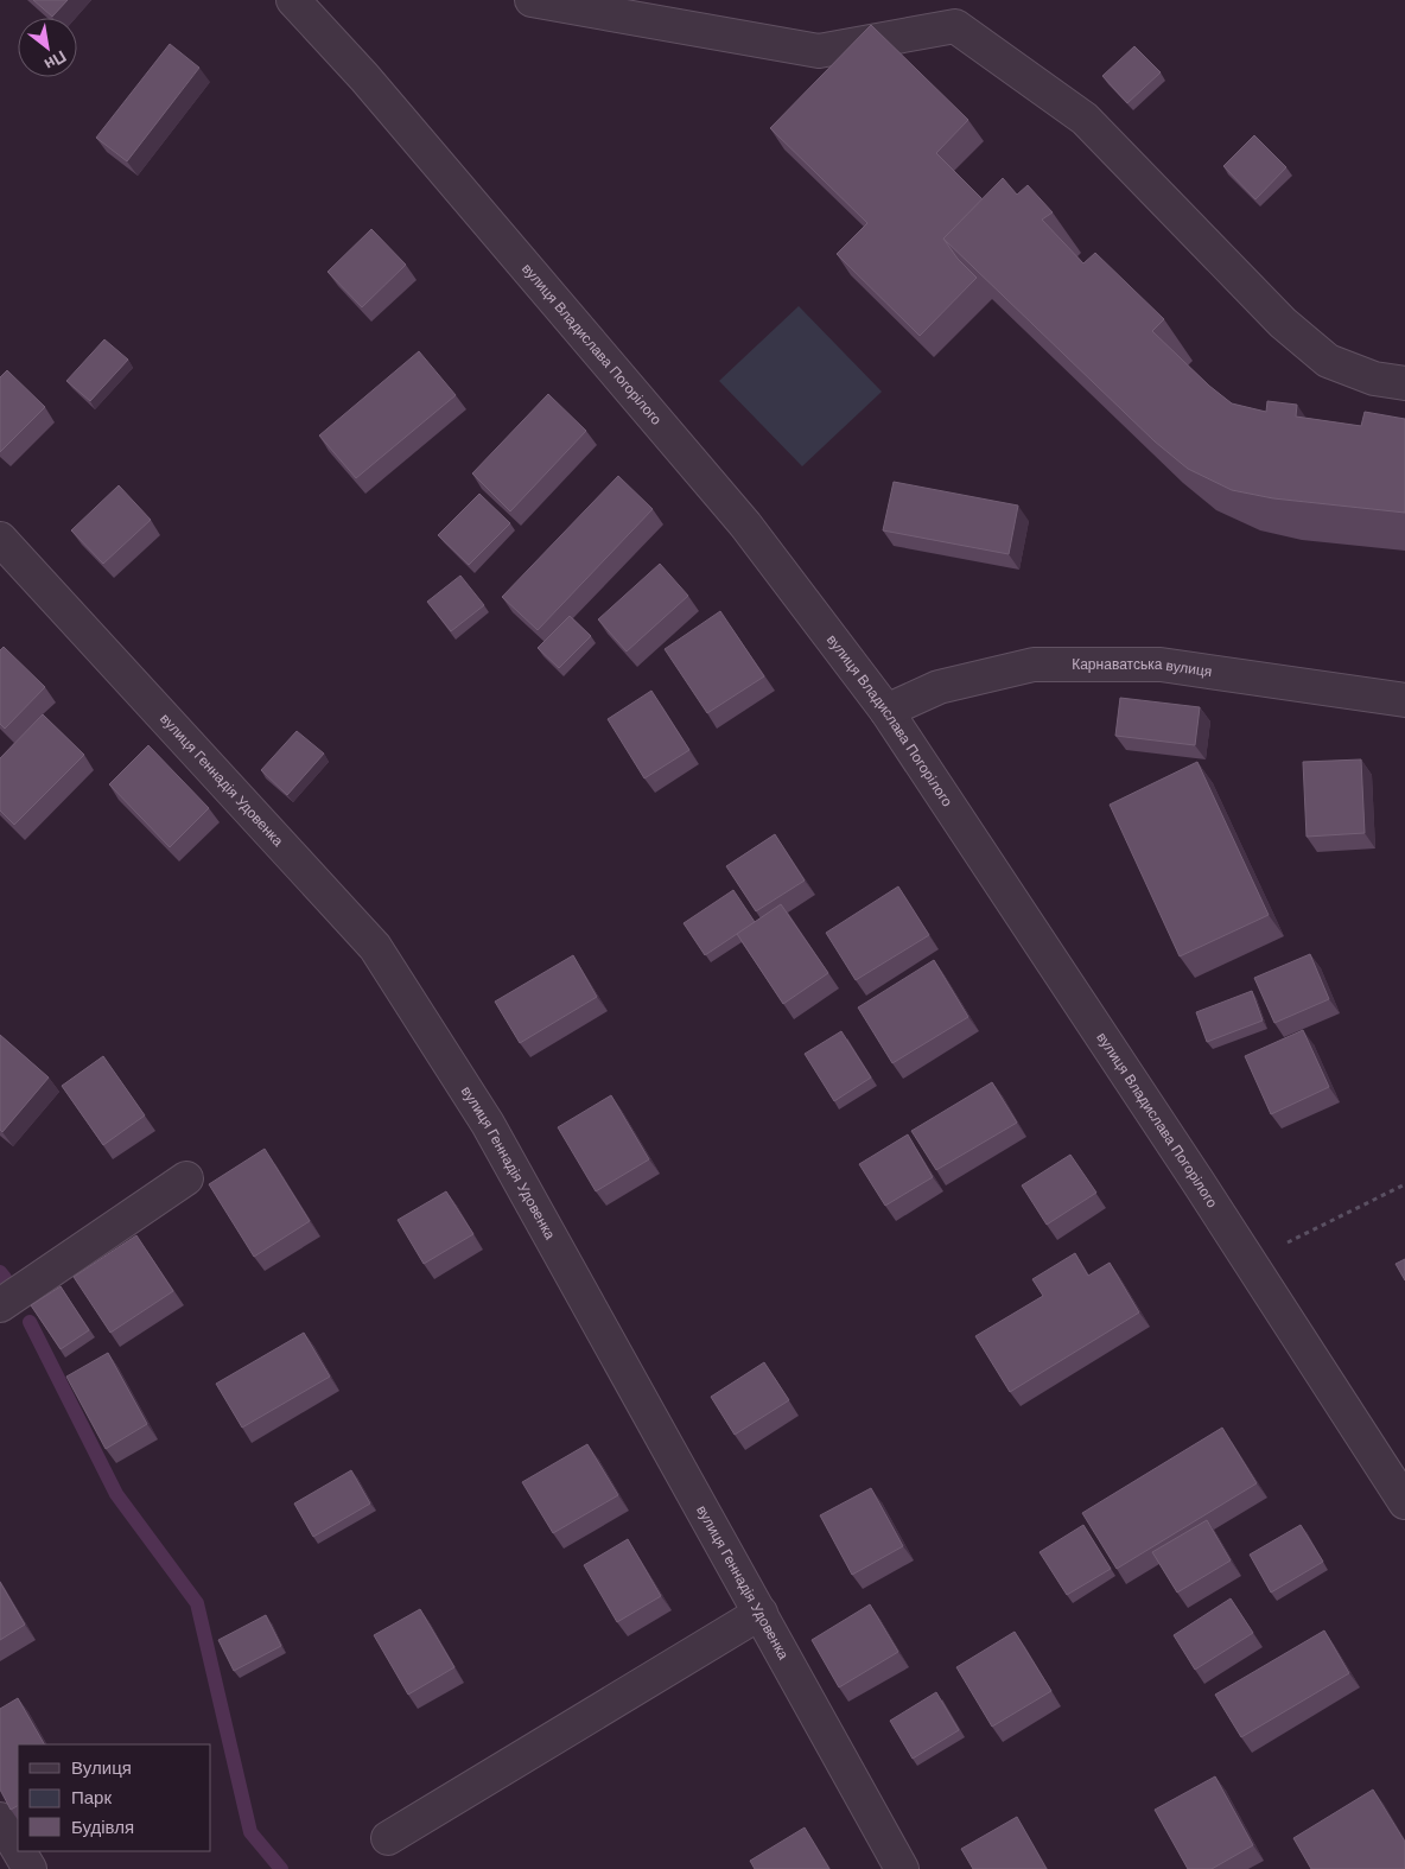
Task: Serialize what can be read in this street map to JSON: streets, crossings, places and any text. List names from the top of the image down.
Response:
{
  "streets": {
    "street": ["вулиця Владислава Погорілого", "Карнаватська вулиця", "вулиця Геннадія Удовенка"]
  },
  "crossings": [
    ["вулиця Владислава Погорілого", "Карнаватська вулиця"]
  ],
  "legend": ["Вулиця", "Парк", "Будівля"],
  "north": "bottom right"
}
